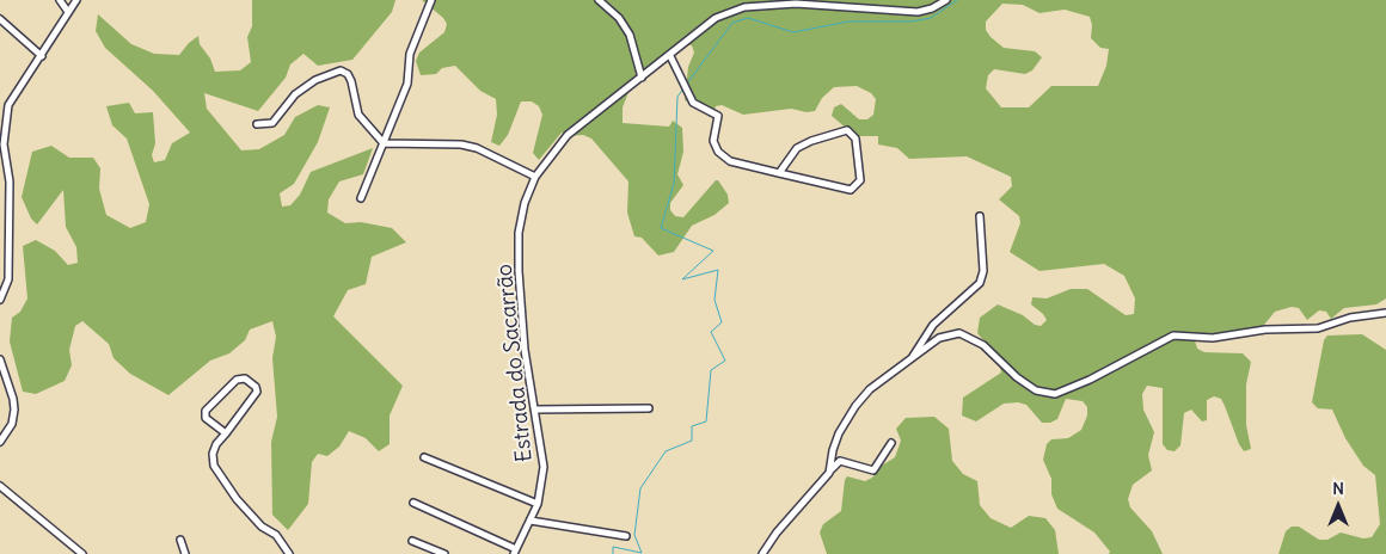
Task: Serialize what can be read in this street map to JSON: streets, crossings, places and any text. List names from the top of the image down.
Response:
{
  "streets": {
    "street": ["Estrada do Sacarrão"]
  },
  "north": "top"
}
